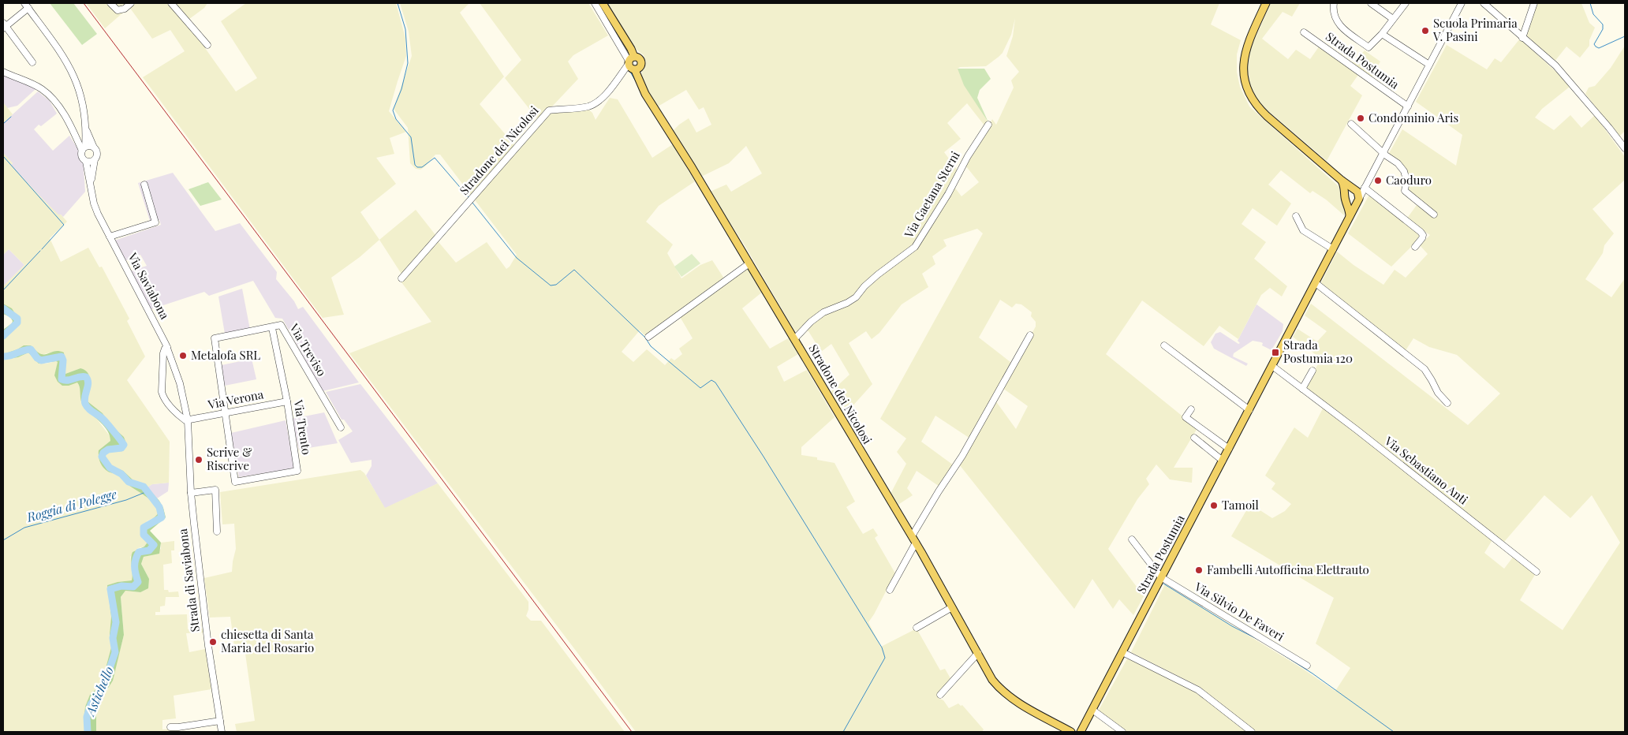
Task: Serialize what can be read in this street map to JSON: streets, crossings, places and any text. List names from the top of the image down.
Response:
{
  "streets": {
    "main road": ["Strada Postumia", "Stradone dei Nicolosi"],
    "street": [
      "Via Gaetana Sterni",
      "Via Saviabona",
      "Via Treviso",
      "Via Verona",
      "Via Trento",
      "Via Sebastiano Anti",
      "Strada di Saviabona",
      "Via Silvio De Faveri"
    ]
  },
  "crossings": [
    ["Strada Postumia", "Via Sebastiano Anti"],
    ["Strada Postumia", "Via Silvio De Faveri"],
    ["Stradone dei Nicolosi", "Via Gaetana Sterni"],
    ["Via Saviabona", "Via Verona"],
    ["Via Saviabona", "Strada di Saviabona"],
    ["Via Treviso", "Via Verona"],
    ["Via Treviso", "Via Trento"],
    ["Via Verona", "Via Trento"]
  ],
  "water": ["Roggia di Polegge", "Astichello"],
  "places": {
    "other": [
      "Scuola Primaria V. Pasini",
      "Condominio Aris",
      "Caoduro",
      "Metalofa SRL",
      "Scrive & Riscrive",
      "Tamoil",
      "Fambelli Autofficina Elettrauto",
      "chiesetta di Santa Maria del Rosario"
    ],
    "transit": ["Strada Postumia 120"]
  }
}
